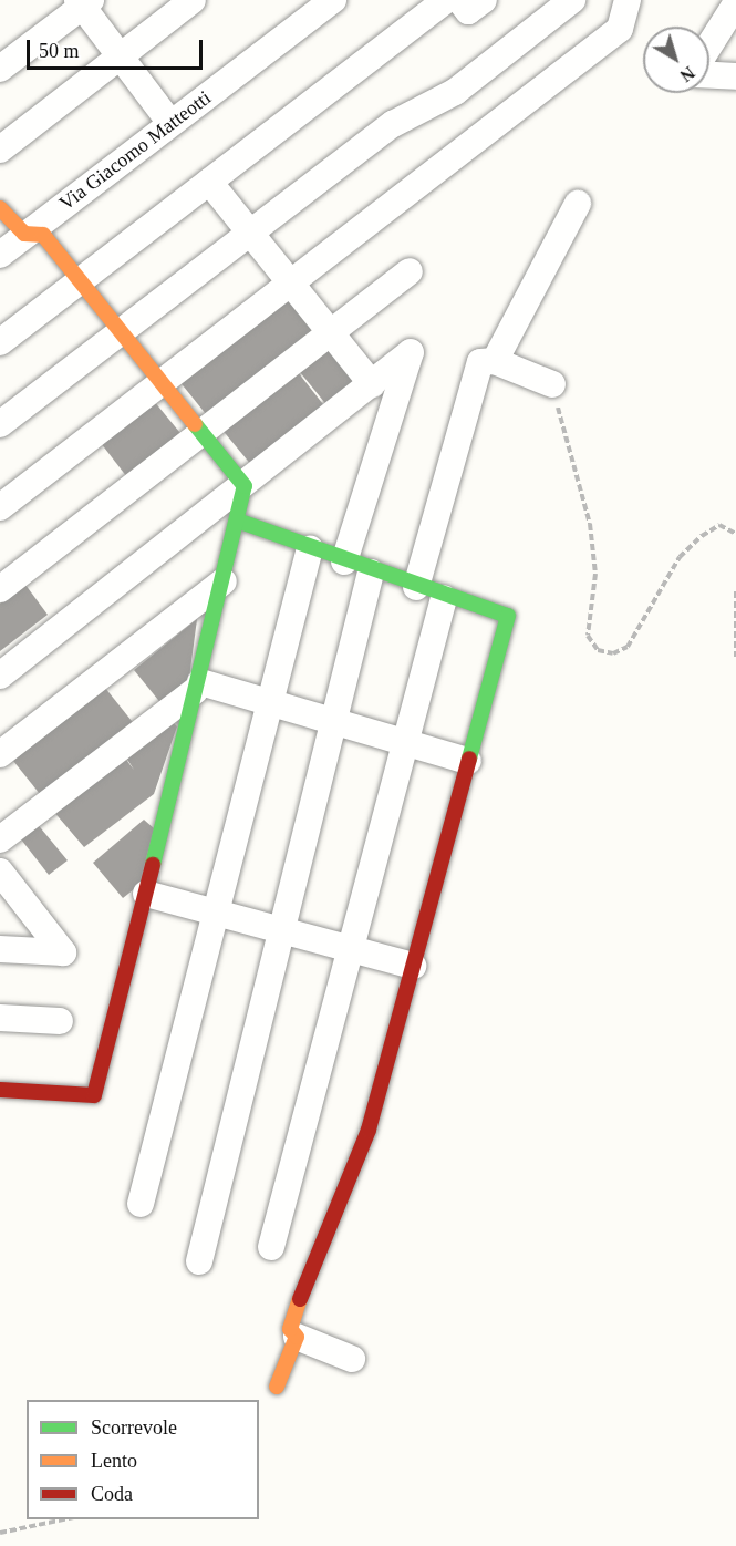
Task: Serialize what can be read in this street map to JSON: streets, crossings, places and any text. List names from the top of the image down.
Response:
{
  "streets": {
    "street": ["Via Giacomo Matteotti"]
  },
  "legend": ["Scorrevole", "Lento", "Coda"],
  "scale_bar": "50 m",
  "north": "bottom right"
}
